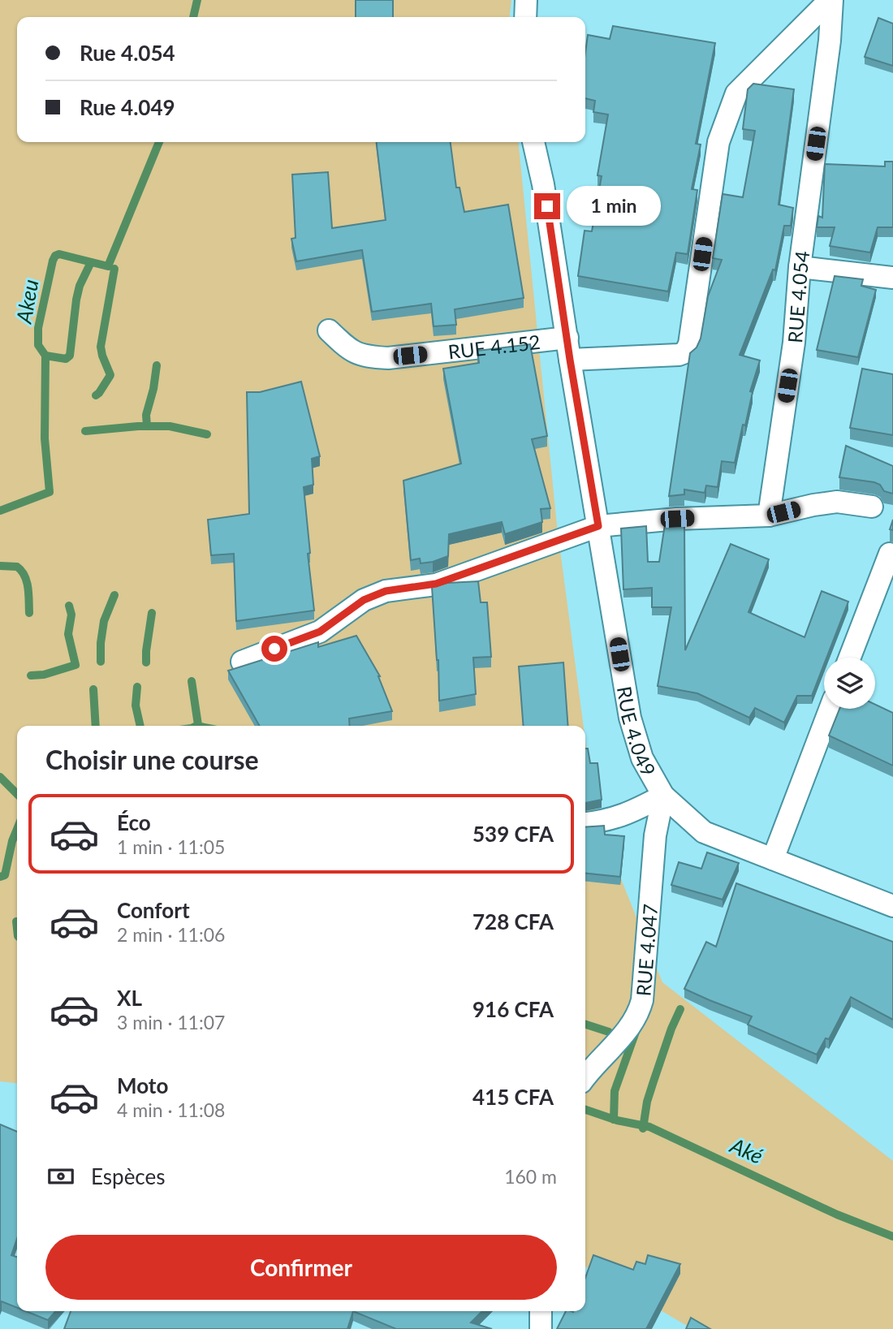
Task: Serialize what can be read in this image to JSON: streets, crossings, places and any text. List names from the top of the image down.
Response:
{
  "streets": {
    "street": [
      "RUE 4.054",
      "RUE 4.152",
      "RUE 4.049",
      "RUE 4.047"
    ]
  },
  "crossings": [
    ["RUE 4.152", "RUE 4.049"],
    ["RUE 4.049", "RUE 4.047"]
  ],
  "water": ["Akeu", "Aké"],
  "page": {
    "banner": ["Rue 4.054", "Rue 4.049"],
    "bubble": "1 min",
    "heading": "Choisir une course",
    "list": [
      {
        "name": "Éco",
        "note": "1 min · 11:05",
        "value": "539 CFA"
      },
      {
        "name": "Confort",
        "note": "2 min · 11:06",
        "value": "728 CFA"
      },
      {
        "name": "XL",
        "note": "3 min · 11:07",
        "value": "916 CFA"
      },
      {
        "name": "Moto",
        "note": "4 min · 11:08",
        "value": "415 CFA"
      }
    ],
    "pay": ["Espèces", "160 m"],
    "buttons": "Confirmer"
  }
}
